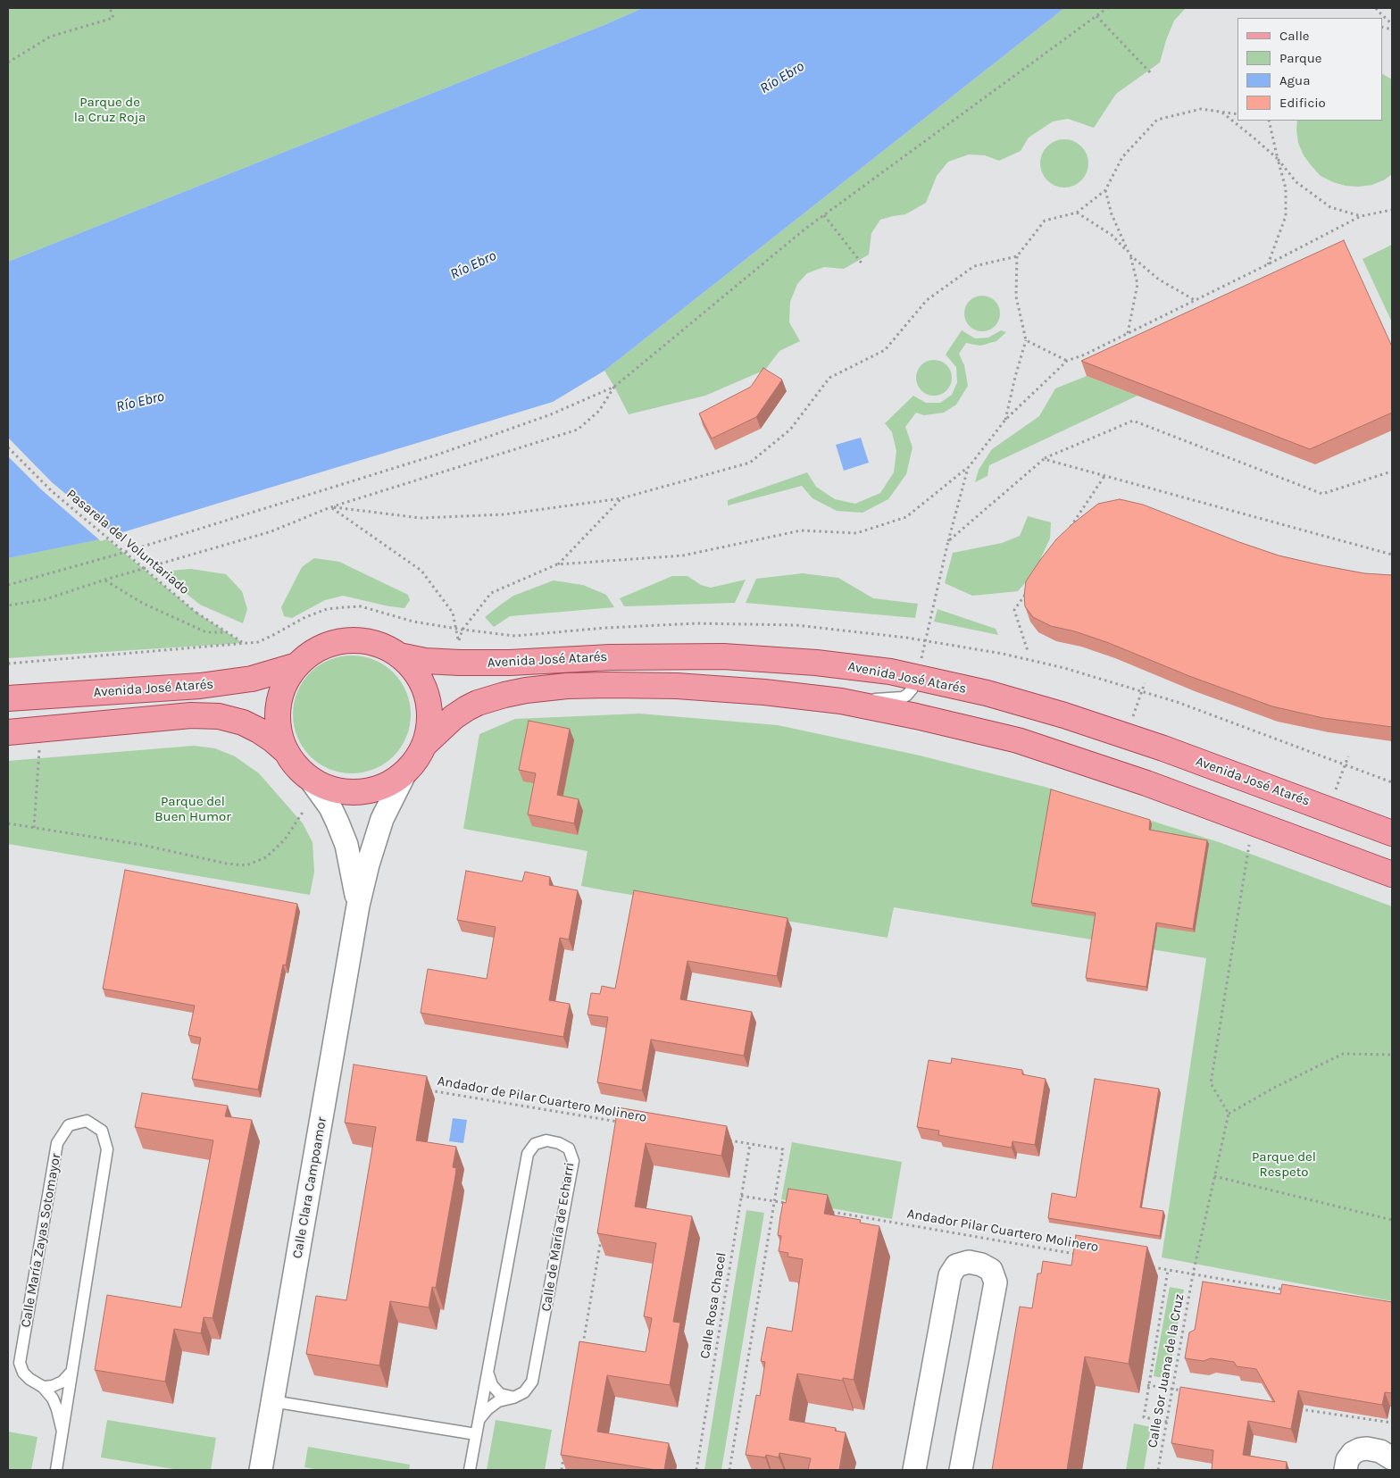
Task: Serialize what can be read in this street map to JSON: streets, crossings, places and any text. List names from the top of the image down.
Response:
{
  "streets": {
    "main road": ["Avenida José Atarés"],
    "street": ["Calle Clara Campoamor"],
    "lane": ["Calle de María de Echarri", "Calle María Zayas Sotomayor"],
    "path": [
      "Pasarela del Voluntariado",
      "Andador de Pilar Cuartero Molinero",
      "Andador Pilar Cuartero Molinero",
      "Calle Rosa Chacel",
      "Calle Sor Juana de la Cruz"
    ]
  },
  "crossings": [
    ["Avenida José Atarés", "Calle Clara Campoamor"]
  ],
  "water": ["Río Ebro"],
  "parks": ["Parque de la Cruz Roja", "Parque del Buen Humor", "Parque del Respeto"],
  "legend": [
    "Calle",
    "Parque",
    "Agua",
    "Edificio"
  ]
}
